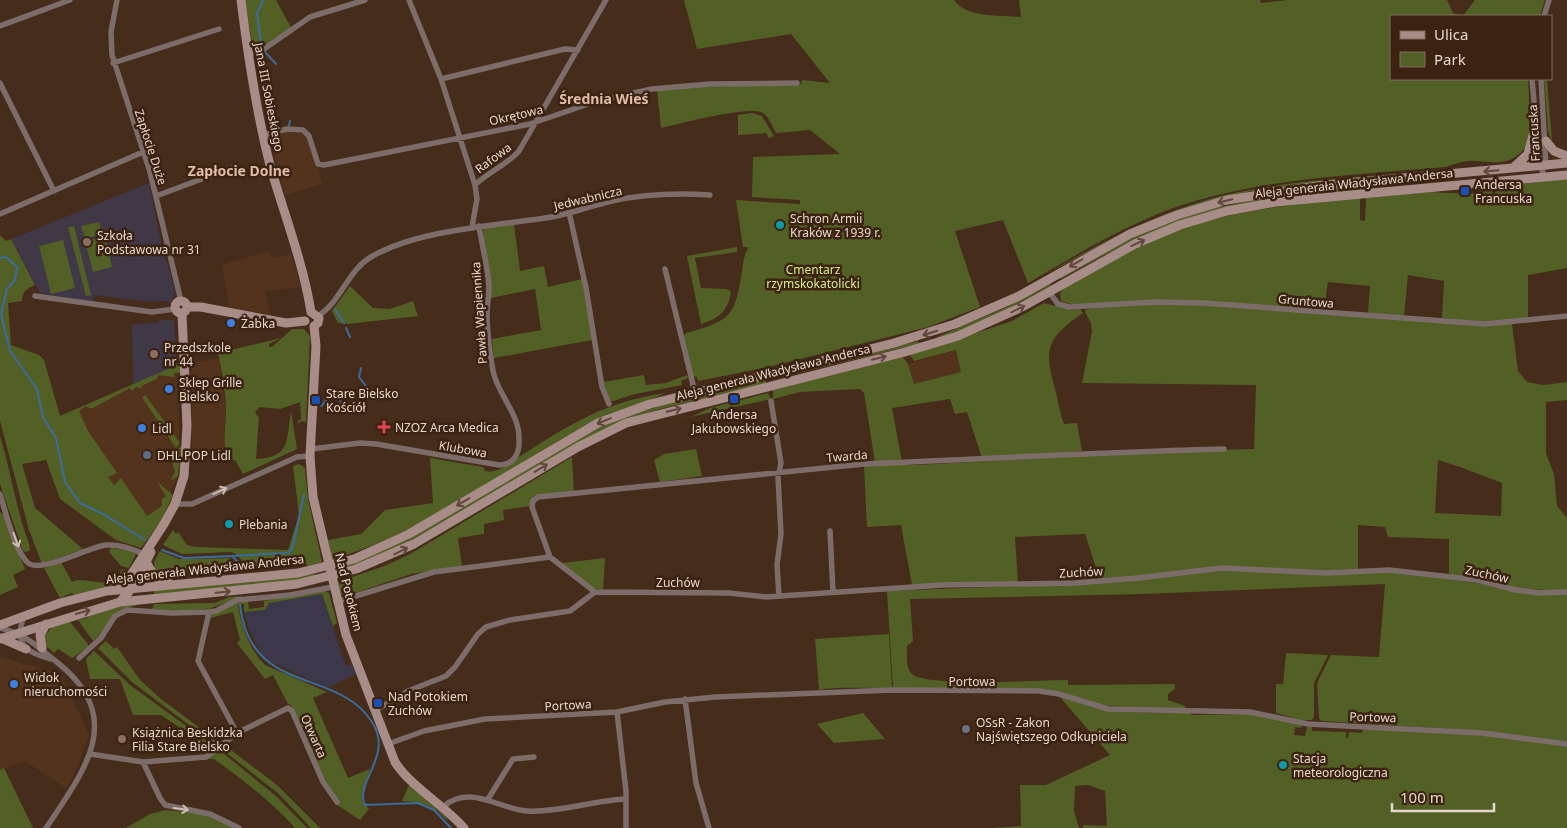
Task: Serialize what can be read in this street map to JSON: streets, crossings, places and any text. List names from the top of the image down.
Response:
{
  "streets": {
    "main road": ["Jana III Sobieskiego", "Aleja generała Władysława Andersa", "Nad Potokiem"],
    "street": [
      "Okrętowa",
      "Francuska",
      "Zapłocie Duże",
      "Rafowa",
      "Jedwabnicza",
      "Gruntowa",
      "Pawła Wapiennika",
      "Klubowa",
      "Twarda",
      "Zuchów",
      "Portowa",
      "Otwarta"
    ]
  },
  "crossings": [
    ["Jana III Sobieskiego", "Okrętowa"],
    ["Jana III Sobieskiego", "Nad Potokiem"],
    ["Okrętowa", "Rafowa"],
    ["Francuska", "Aleja generała Władysława Andersa"],
    ["Rafowa", "Jedwabnicza"],
    ["Aleja generała Władysława Andersa", "Gruntowa"],
    ["Jedwabnicza", "Pawła Wapiennika"],
    ["Pawła Wapiennika", "Klubowa"],
    ["Klubowa", "Nad Potokiem"],
    ["Nad Potokiem", "Portowa"]
  ],
  "one_way": ["Klubowa"],
  "districts": ["Średnia Wieś", "Zapłocie Dolne"],
  "parks": ["Cmentarz rzymskokatolicki"],
  "places": {
    "transit": [
      "Andersa Francuska",
      "Andersa Jakubowskiego",
      "Stare Bielsko Kościół",
      "Nad Potokiem Zuchów"
    ],
    "other": [
      "Schron Armii Kraków z 1939 r.",
      "Szkoła Podstawowa nr 31",
      "Żabka",
      "Przedszkole nr 44",
      "Sklep Grille Bielsko",
      "Lidl",
      "DHL POP Lidl",
      "Plebania",
      "Widok nieruchomości",
      "OSsR - Zakon Najświętszego Odkupiciela",
      "Książnica Beskidzka Filia Stare Bielsko",
      "Stacja meteorologiczna"
    ],
    "health": ["NZOZ Arca Medica"]
  },
  "legend": ["Ulica", "Park"],
  "scale_bar": "100 m"
}
